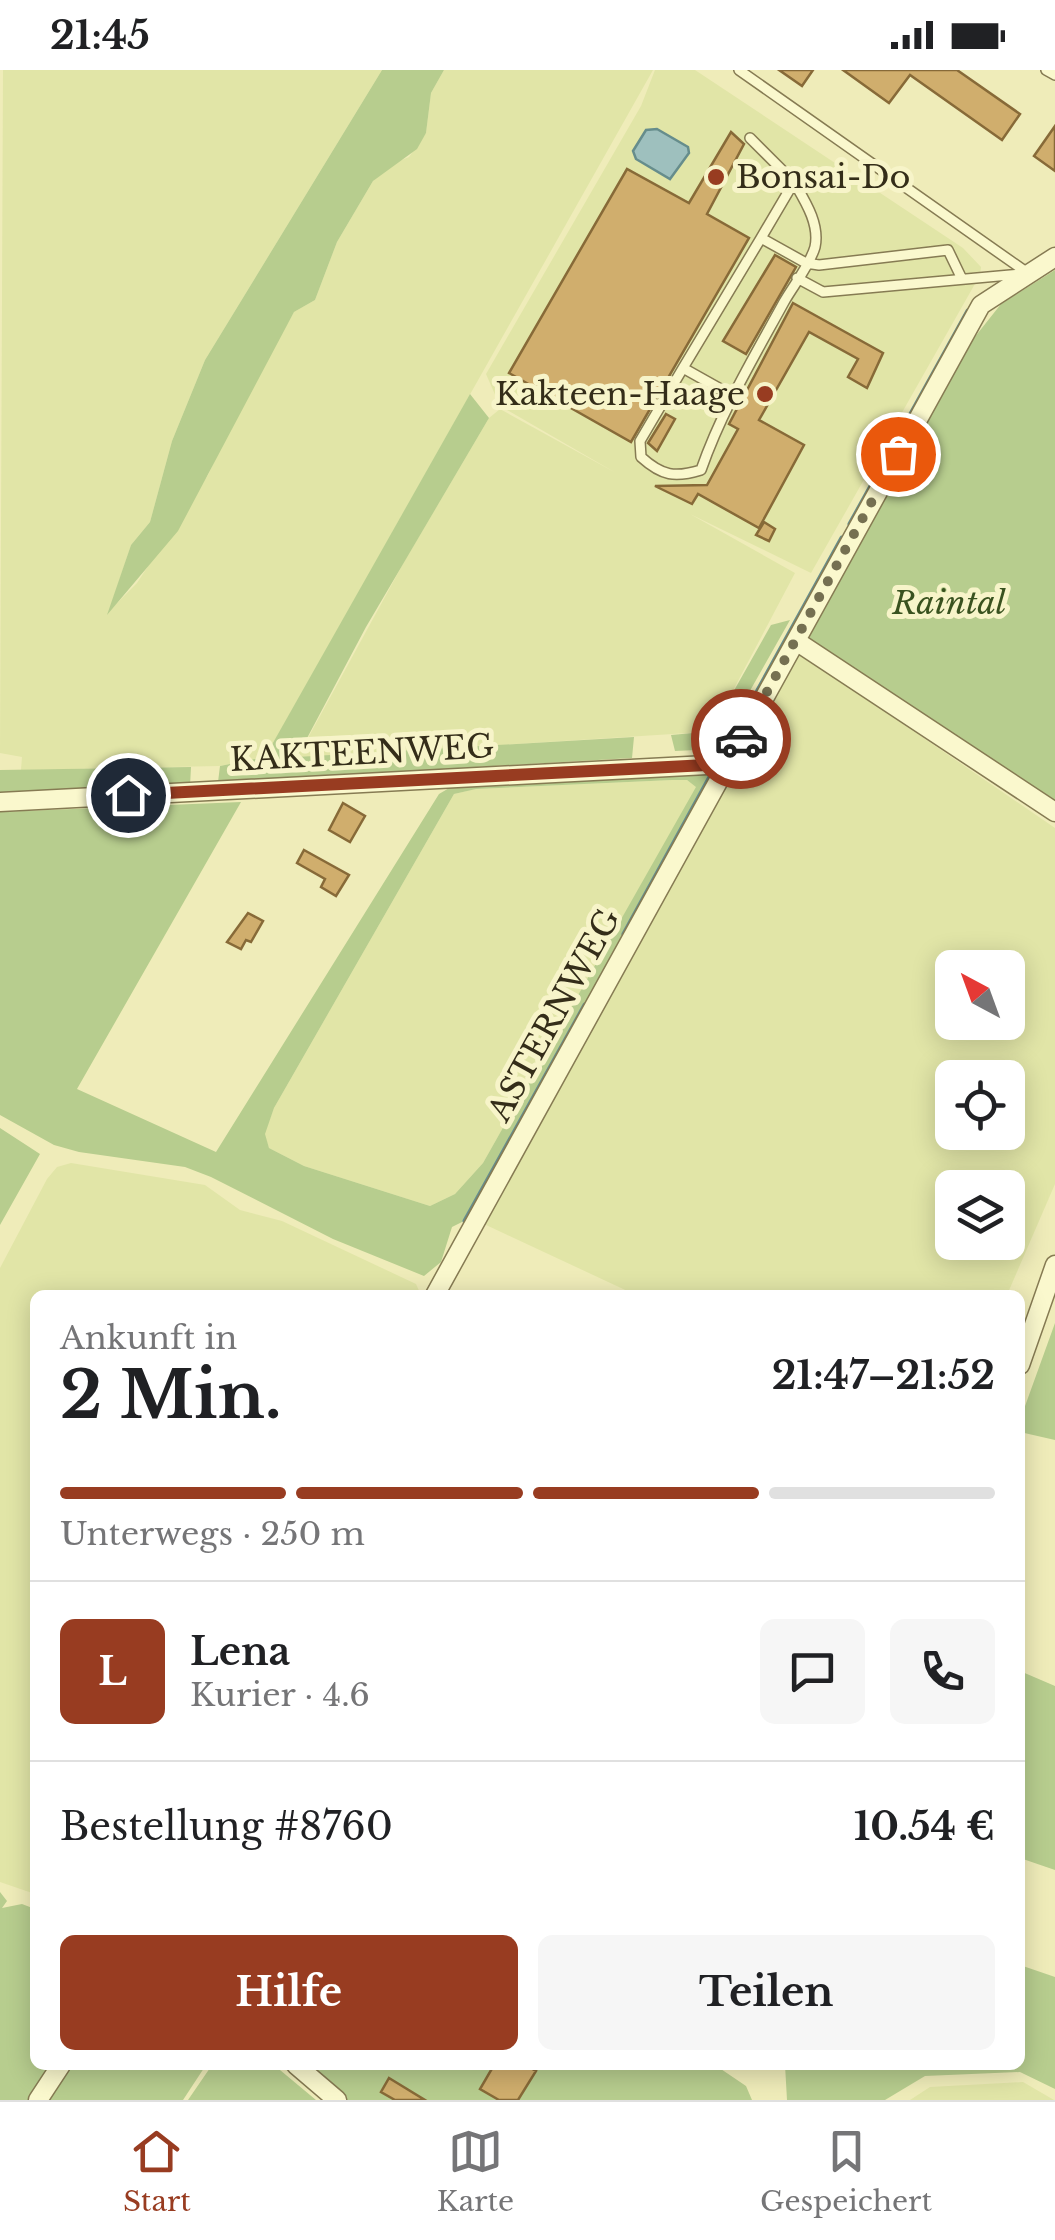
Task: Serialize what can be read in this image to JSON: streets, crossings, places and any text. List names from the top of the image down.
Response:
{
  "streets": {
    "street": ["KAKTEENWEG", "ASTERNWEG"]
  },
  "crossings": [
    ["KAKTEENWEG", "ASTERNWEG"]
  ],
  "parks": ["Raintal"],
  "places": ["Bonsai-Do", "Kakteen-Haage"],
  "north": "top left",
  "page": {
    "status": "21:45",
    "heading": ["2 Min.", "Ankunft in", "21:47–21:52"],
    "panel": [
      "Lena",
      "Kurier · 4.6",
      "Bestellung #8760",
      "10.54 €"
    ],
    "bar": "Unterwegs · 250 m",
    "round": "L",
    "buttons": ["Hilfe", "Teilen"],
    "tabs": ["Start", "Karte", "Gespeichert"]
  }
}
